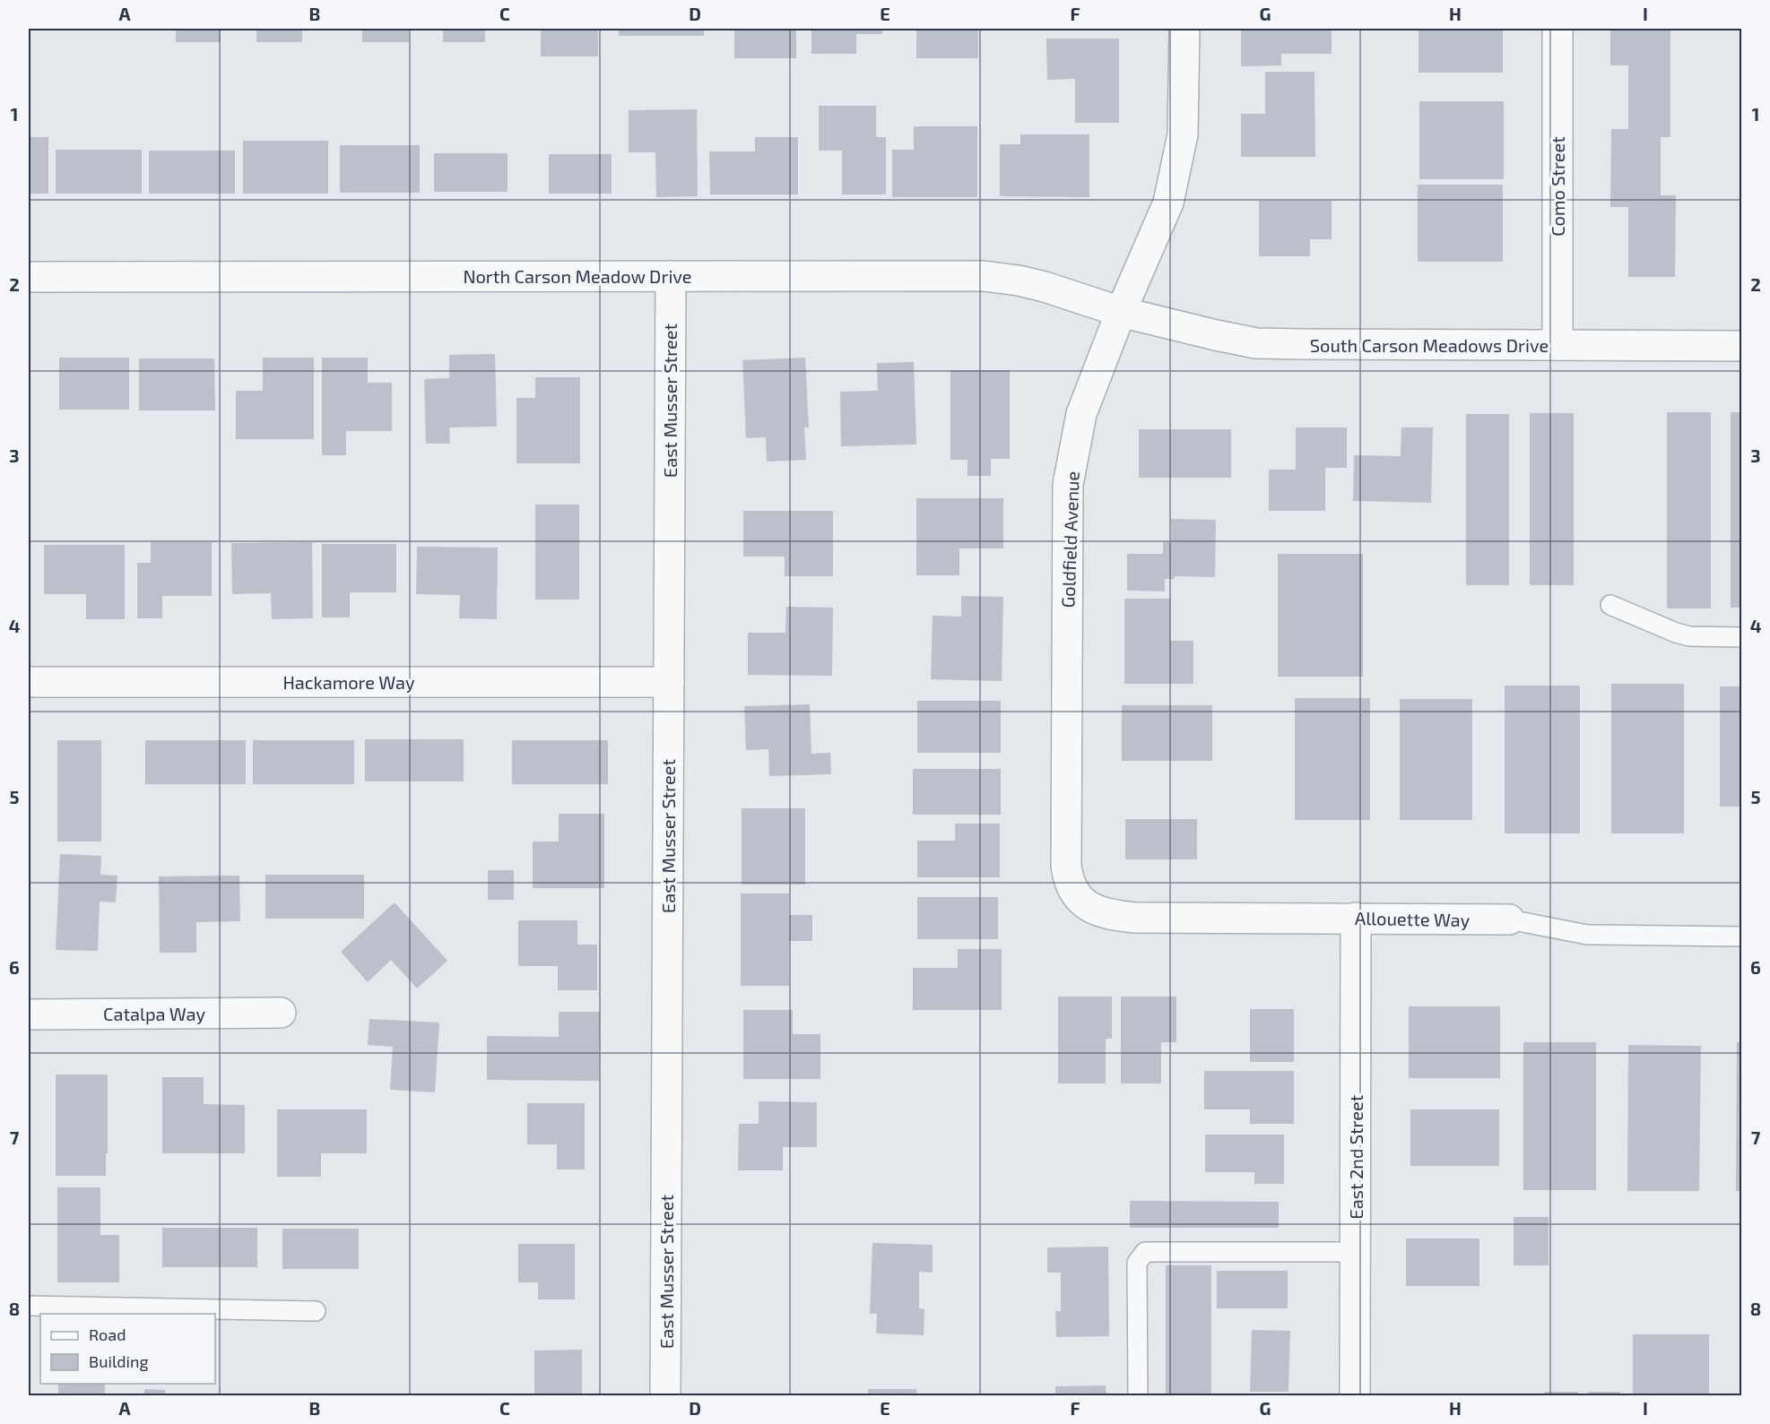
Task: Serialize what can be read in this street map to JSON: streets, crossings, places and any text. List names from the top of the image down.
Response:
{
  "streets": {
    "street": [
      "Como Street",
      "North Carson Meadow Drive",
      "South Carson Meadows Drive",
      "East Musser Street",
      "Goldfield Avenue",
      "Hackamore Way",
      "Allouette Way",
      "Catalpa Way",
      "East 2nd Street"
    ]
  },
  "crossings": [
    ["Como Street", "South Carson Meadows Drive"],
    ["North Carson Meadow Drive", "South Carson Meadows Drive"],
    ["North Carson Meadow Drive", "East Musser Street"],
    ["North Carson Meadow Drive", "Goldfield Avenue"],
    ["South Carson Meadows Drive", "Goldfield Avenue"],
    ["East Musser Street", "Hackamore Way"],
    ["Goldfield Avenue", "Allouette Way"],
    ["Allouette Way", "East 2nd Street"]
  ],
  "legend": ["Road", "Building"],
  "grid": {
    "columns": [
      "A",
      "B",
      "C",
      "D",
      "E",
      "F",
      "G",
      "H",
      "I"
    ],
    "rows": [
      "1",
      "2",
      "3",
      "4",
      "5",
      "6",
      "7",
      "8"
    ]
  }
}
